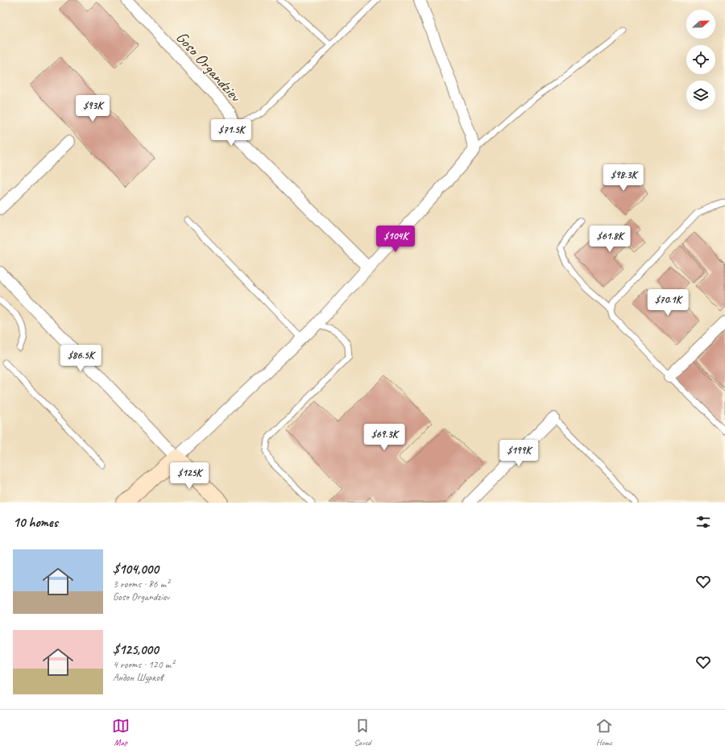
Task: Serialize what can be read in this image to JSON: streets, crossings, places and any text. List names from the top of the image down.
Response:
{
  "streets": {
    "street": ["Goso Organdziev"]
  },
  "north": "right",
  "page": {
    "price": [
      "$93K",
      "$71.5K",
      "$98.3K",
      "$104K",
      "$61.8K",
      "$70.1K",
      "$86.5K",
      "$69.3K",
      "$199K",
      "$125K"
    ],
    "heading": "10 homes",
    "list": [
      {
        "name": "$104,000",
        "note": "3 rooms · 86 m² · Goso Organdziev"
      },
      {
        "name": "$125,000",
        "note": "4 rooms · 120 m² · Андон Шурков"
      }
    ],
    "tabs": ["Map", "Saved", "Home"]
  }
}
